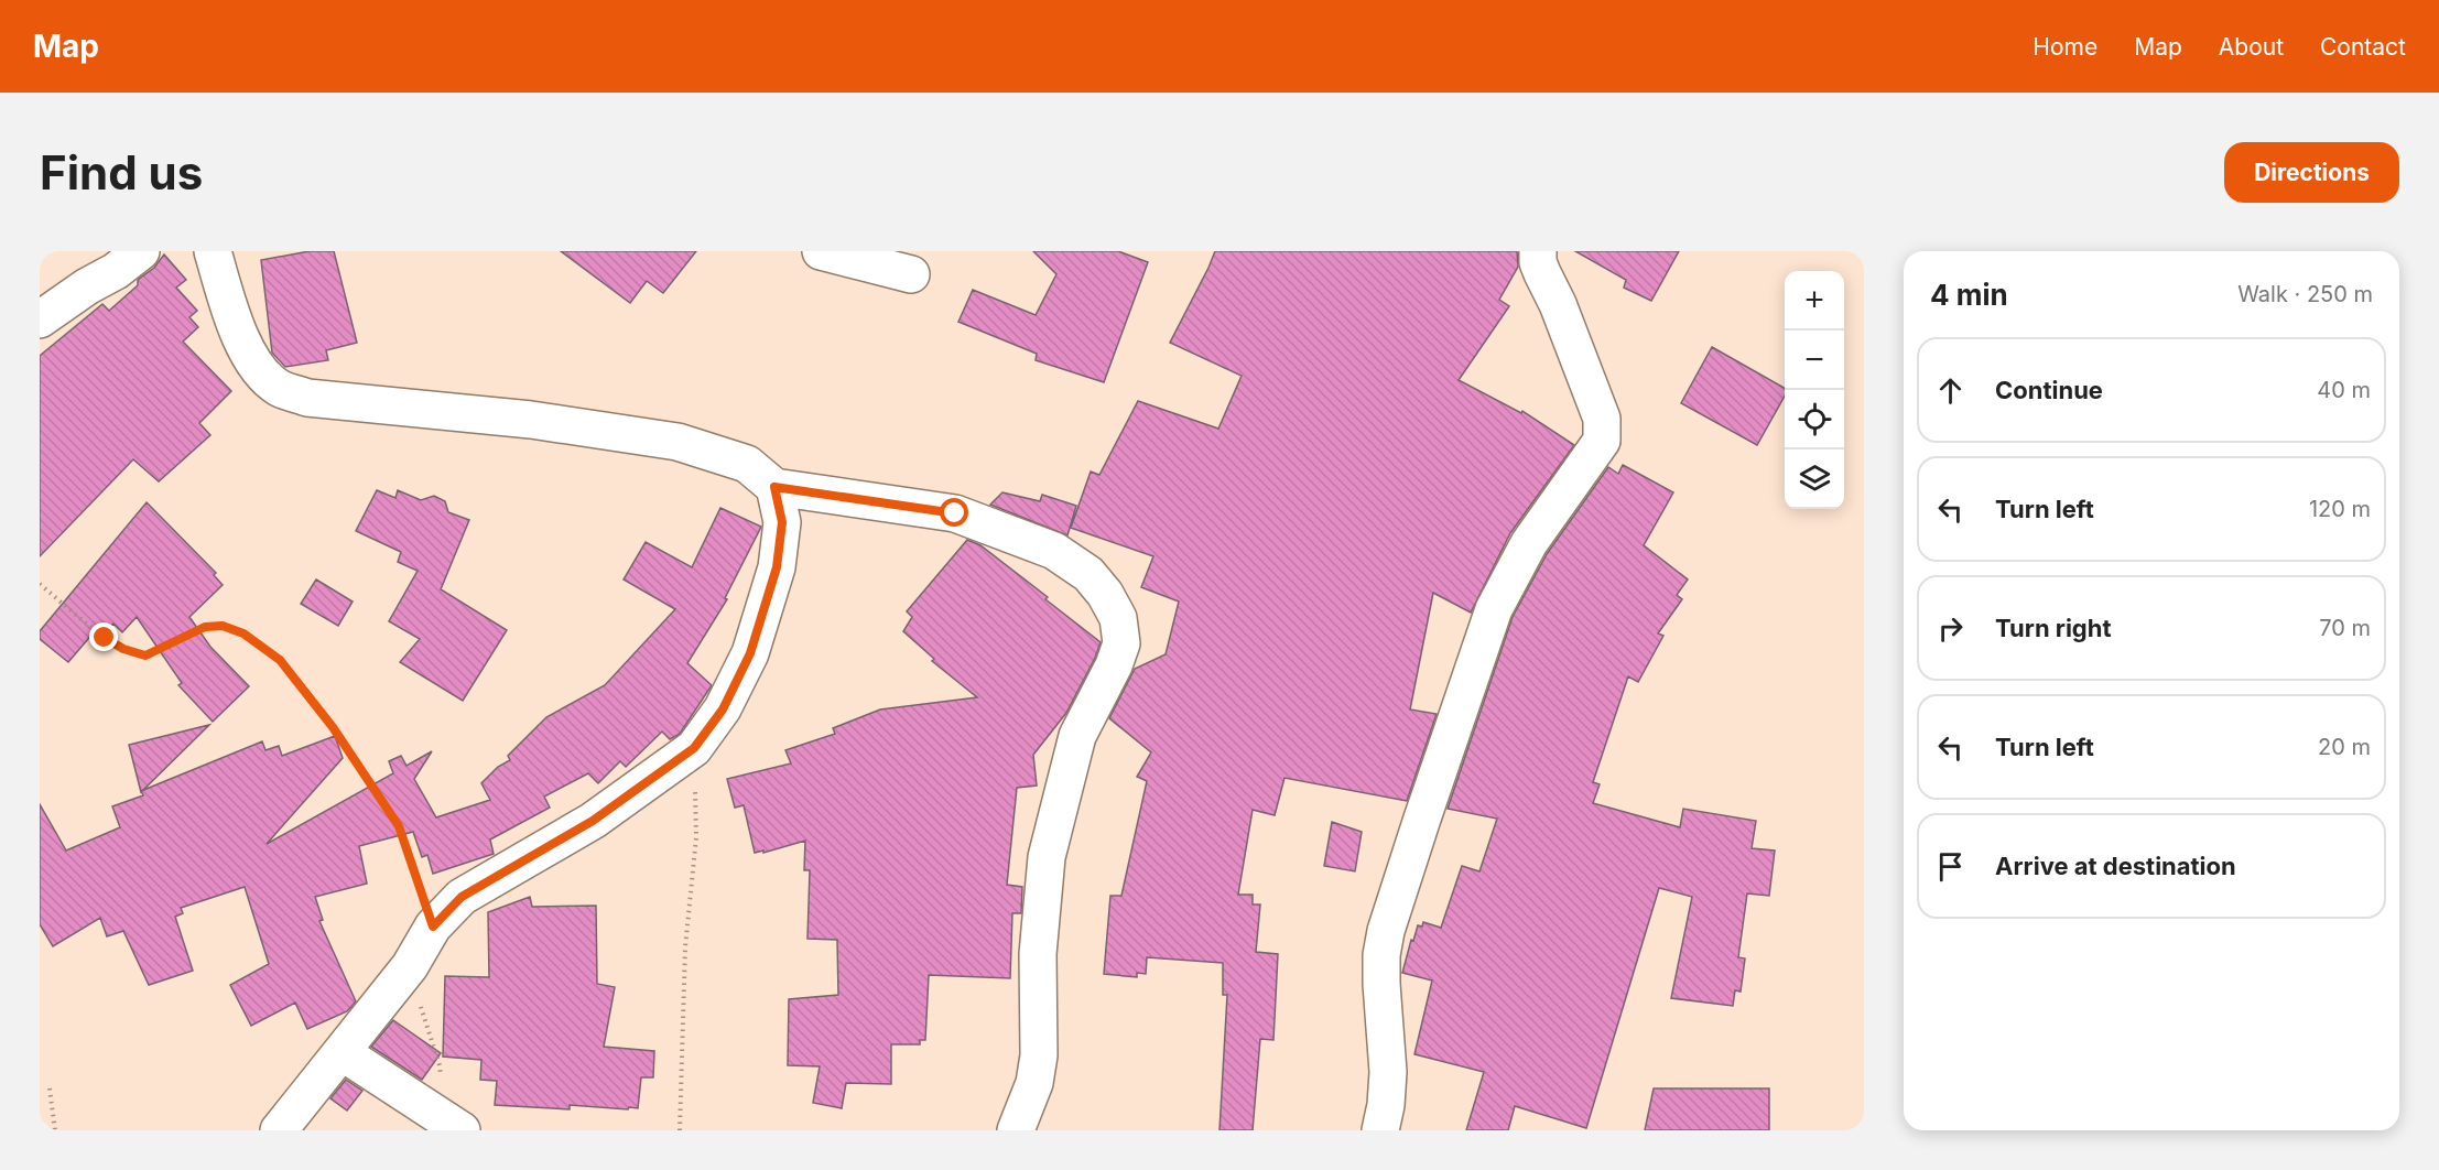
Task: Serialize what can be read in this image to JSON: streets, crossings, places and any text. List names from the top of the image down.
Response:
{
  "page": {
    "header": "Map",
    "nav": [
      "Home",
      "Map",
      "About",
      "Contact"
    ],
    "buttons": "Directions",
    "title": "Find us",
    "heading": ["4 min", "Walk · 250 m"],
    "map_buttons": ["+", "−"],
    "list": [
      ["Continue", "40 m"],
      ["Turn left", "120 m"],
      ["Turn right", "70 m"],
      ["Turn left", "20 m"],
      "Arrive at destination"
    ]
  }
}
